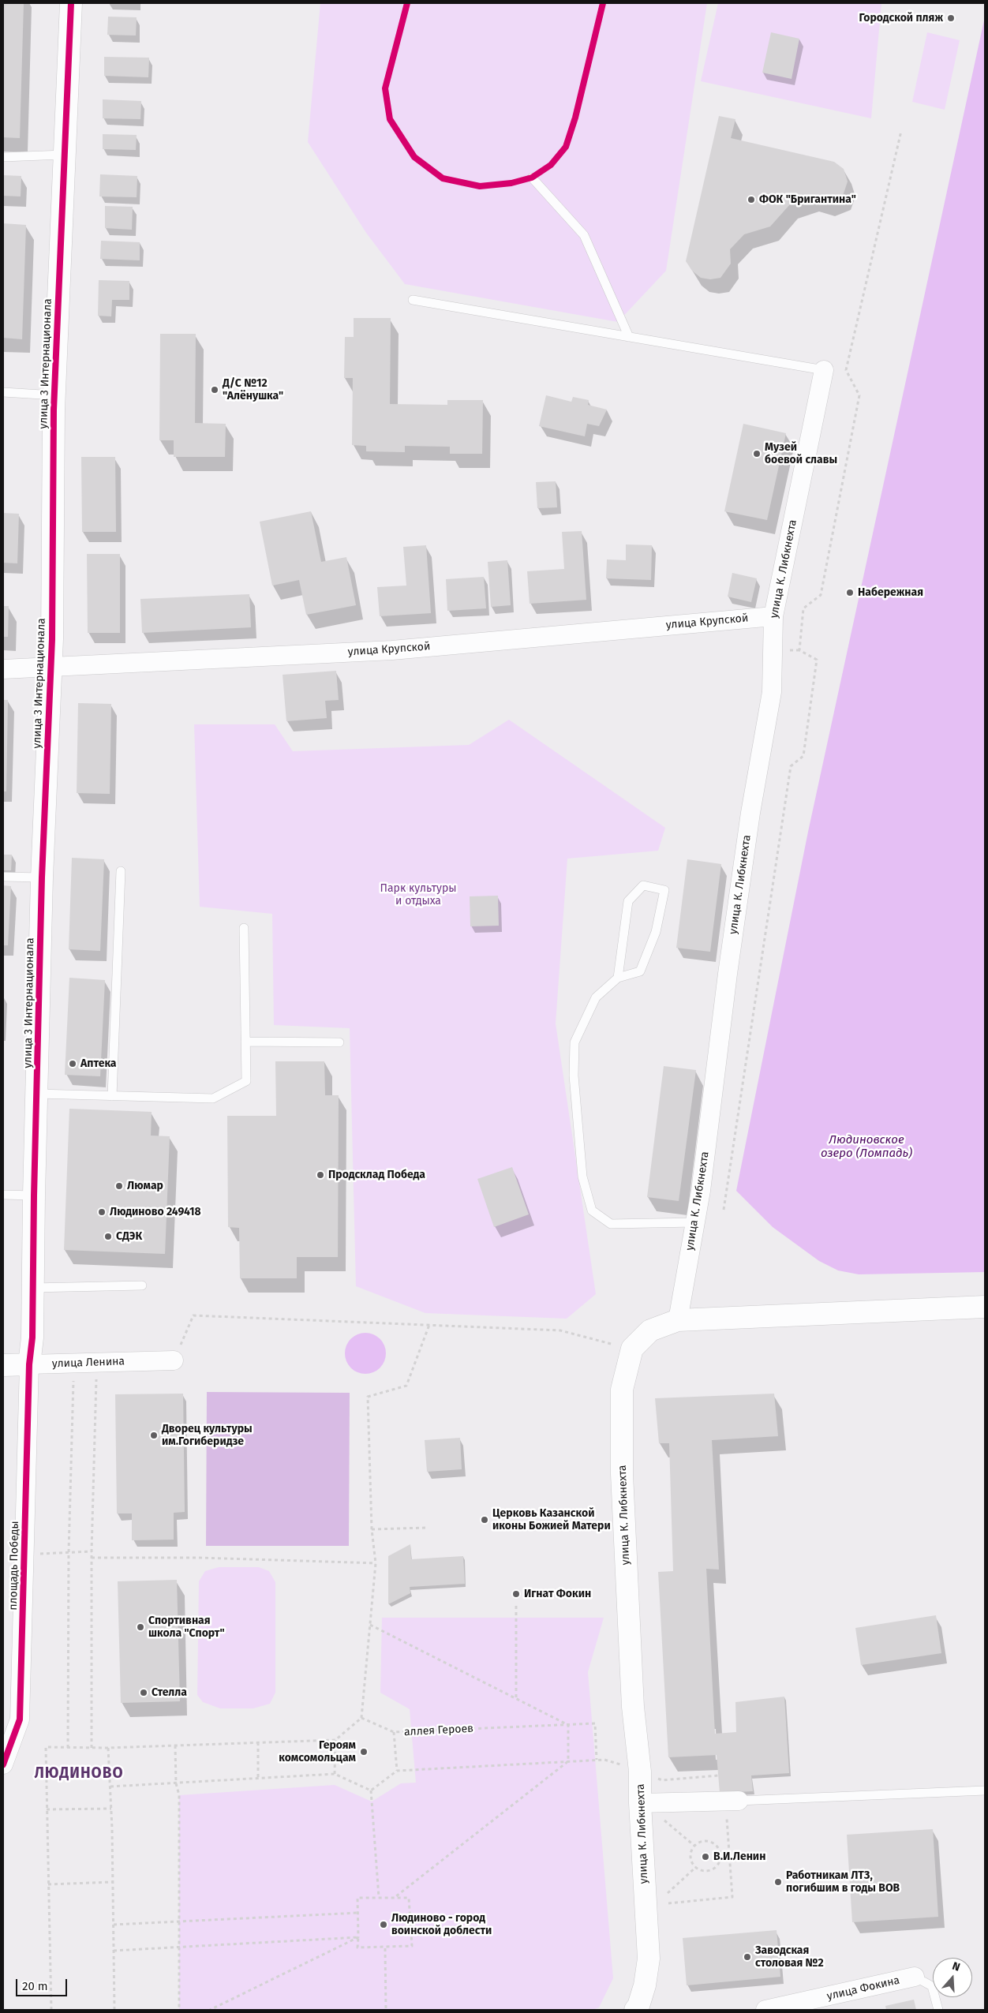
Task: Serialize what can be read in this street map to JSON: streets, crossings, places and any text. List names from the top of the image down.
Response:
{
  "streets": {
    "street": [
      "улица 3 Интернационала",
      "улица К. Либкнехта",
      "улица Крупской",
      "улица Ленина",
      "площадь Победы",
      "улица Фокина"
    ],
    "path": ["аллея Героев"]
  },
  "crossings": [
    ["улица 3 Интернационала", "улица Крупской"],
    ["улица 3 Интернационала", "улица Ленина"],
    ["улица 3 Интернационала", "площадь Победы"],
    ["улица К. Либкнехта", "улица Крупской"],
    ["улица Ленина", "площадь Победы"]
  ],
  "districts": ["ЛЮДИНОВО"],
  "water": ["Людиновское озеро (Ломпадь)"],
  "parks": ["Парк культуры и отдыха"],
  "places": [
    "Городской пляж",
    "ФОК \"Бригантина\"",
    "Д/С №12 \"Алёнушка\"",
    "Музей боевой славы",
    "Набережная",
    "Аптека",
    "Продсклад Победа",
    "Люмар",
    "Людиново 249418",
    "СДЭК",
    "Дворец культуры им.Гогиберидзе",
    "Церковь Казанской иконы Божией Матери",
    "Игнат Фокин",
    "Спортивная школа \"Спорт\"",
    "Стелла",
    "Героям комсомольцам",
    "В.И.Ленин",
    "Работникам ЛТЗ, погибшим в годы ВОВ",
    "Людиново - город воинской доблести",
    "Заводская столовая №2"
  ],
  "scale_bar": "20 m",
  "north": "top"
}
